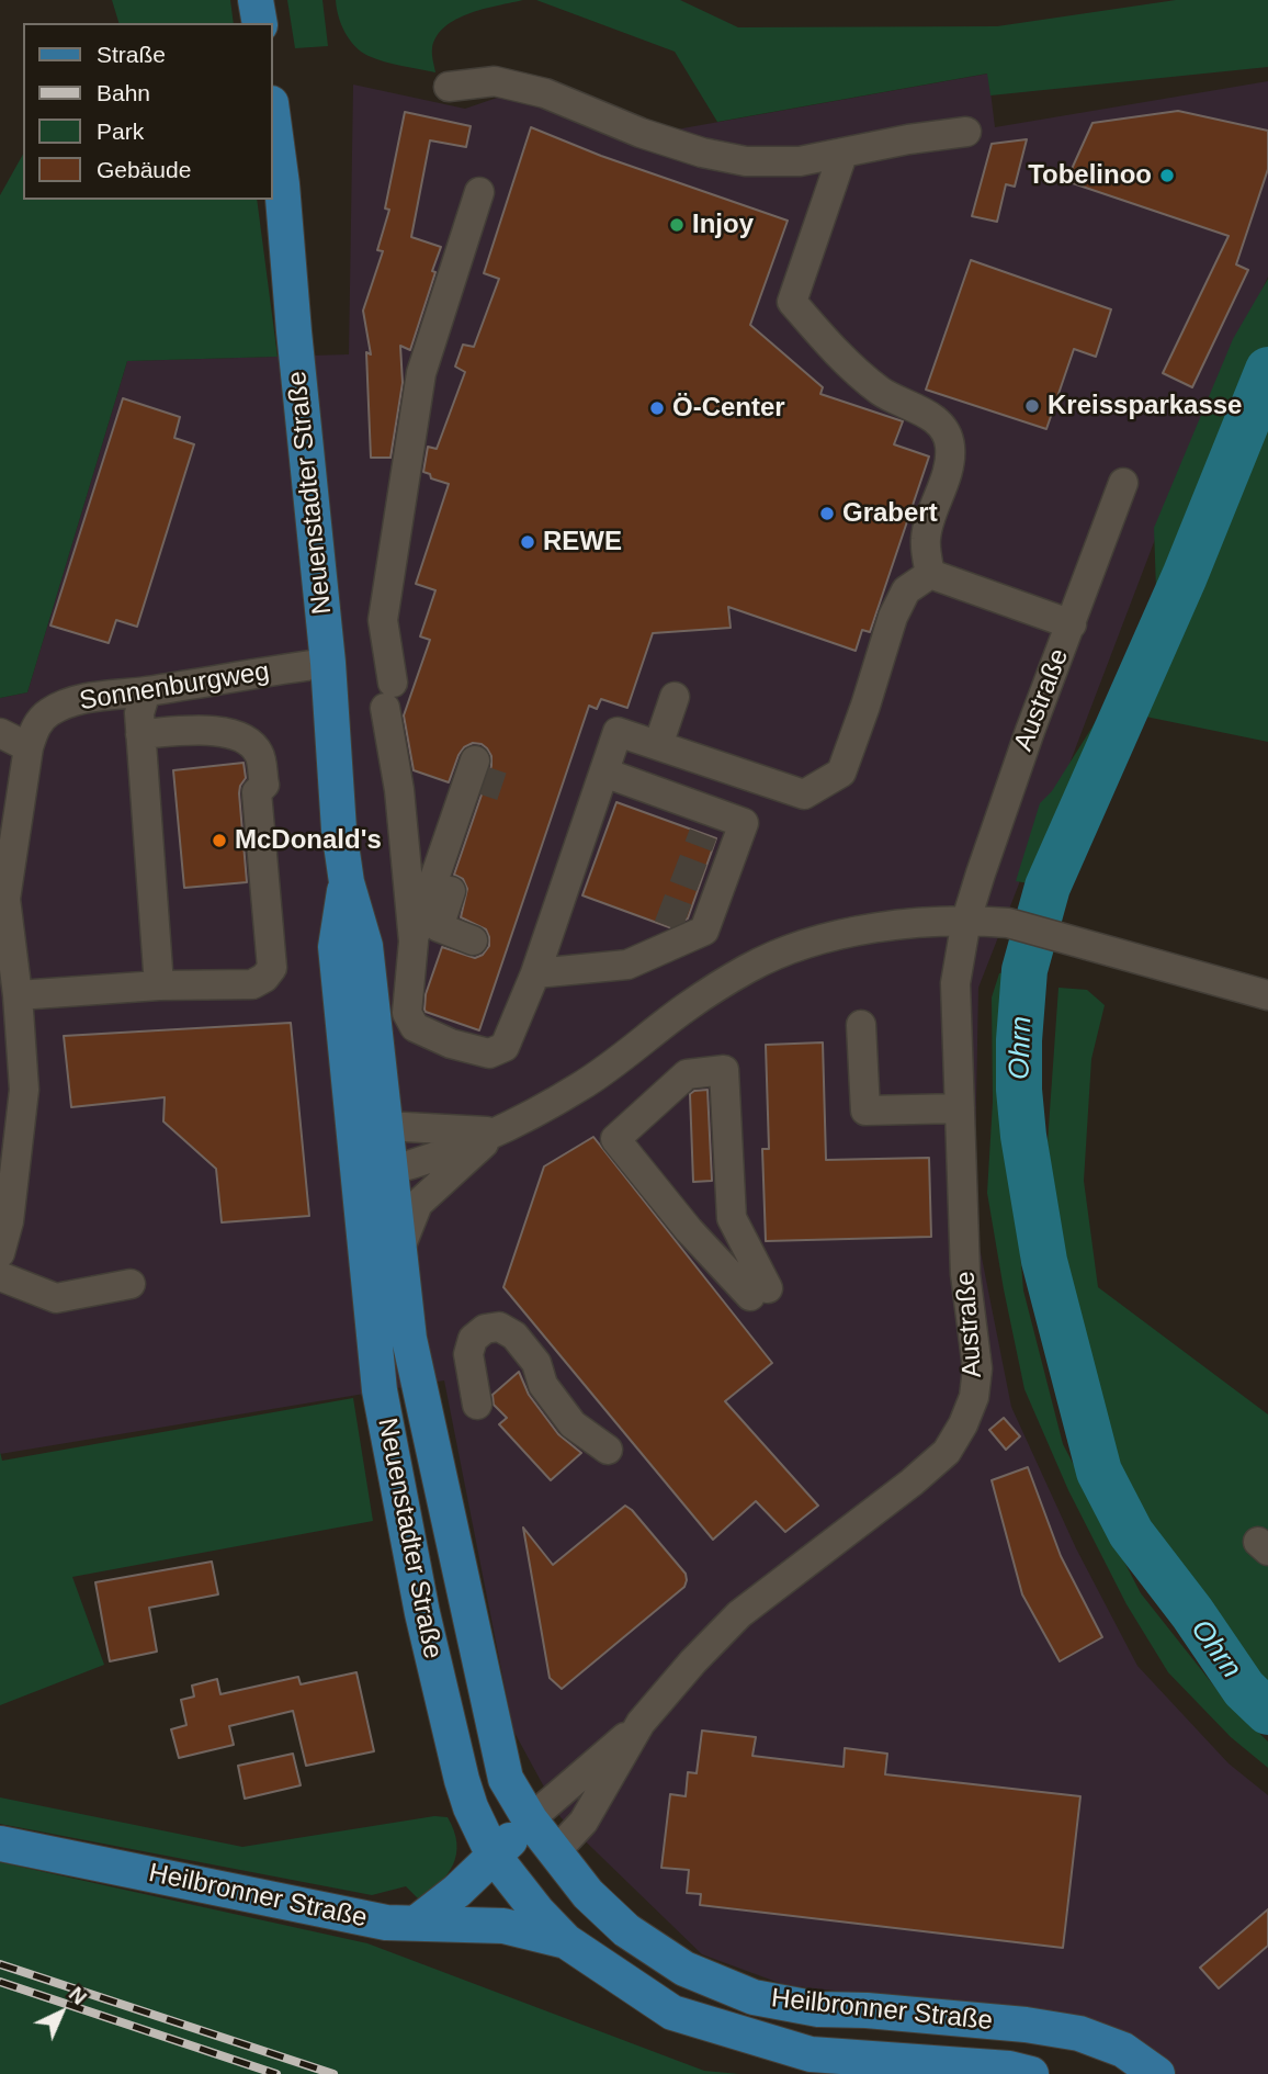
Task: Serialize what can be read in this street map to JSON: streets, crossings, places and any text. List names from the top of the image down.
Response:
{
  "streets": {
    "main road": ["Neuenstadter Straße", "Heilbronner Straße"],
    "street": ["Sonnenburgweg", "Austraße"]
  },
  "crossings": [
    ["Neuenstadter Straße", "Sonnenburgweg"],
    ["Neuenstadter Straße", "Austraße"],
    ["Neuenstadter Straße", "Heilbronner Straße"],
    ["Austraße", "Heilbronner Straße"]
  ],
  "water": ["Ohrn"],
  "places": [
    "Tobelinoo",
    "Injoy",
    "Kreissparkasse",
    "Ö-Center",
    "Grabert",
    "REWE",
    "McDonald's"
  ],
  "legend": [
    "Straße",
    "Bahn",
    "Park",
    "Gebäude"
  ],
  "north": "top right"
}
